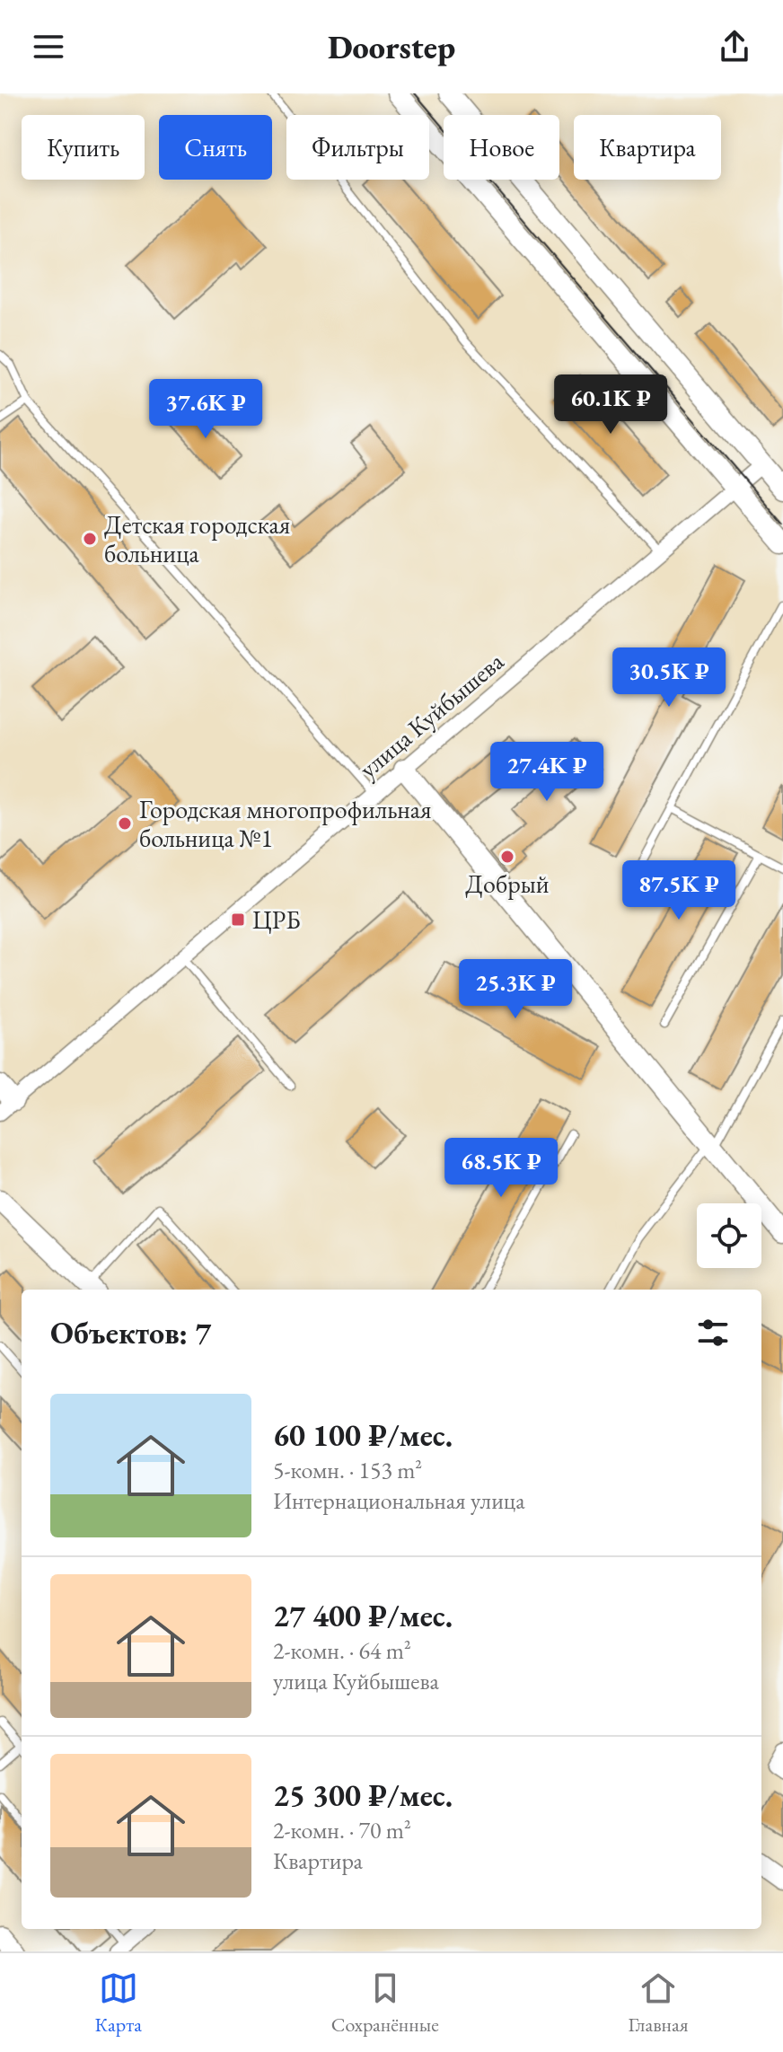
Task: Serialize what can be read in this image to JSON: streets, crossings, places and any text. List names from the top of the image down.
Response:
{
  "streets": {
    "street": ["улица Куйбышева"]
  },
  "places": {
    "other": ["Детская городская больница", "Городская многопрофильная больница №1", "Добрый"],
    "transit": ["ЦРБ"]
  },
  "page": {
    "header": "Doorstep",
    "chip": [
      "Купить",
      "Снять",
      "Фильтры",
      "Новое",
      "Квартира"
    ],
    "price": [
      "60.1K ₽",
      "37.6K ₽",
      "30.5K ₽",
      "27.4K ₽",
      "87.5K ₽",
      "25.3K ₽",
      "68.5K ₽"
    ],
    "heading": "Объектов: 7",
    "list": [
      {
        "name": "60 100 ₽/мес.",
        "note": "5-комн. · 153 m² · Интернациональная улица"
      },
      {
        "name": "27 400 ₽/мес.",
        "note": "2-комн. · 64 m² · улица Куйбышева"
      },
      {
        "name": "25 300 ₽/мес.",
        "note": "2-комн. · 70 m² · Квартира"
      }
    ],
    "tabs": ["Карта", "Сохранённые", "Главная"]
  }
}
